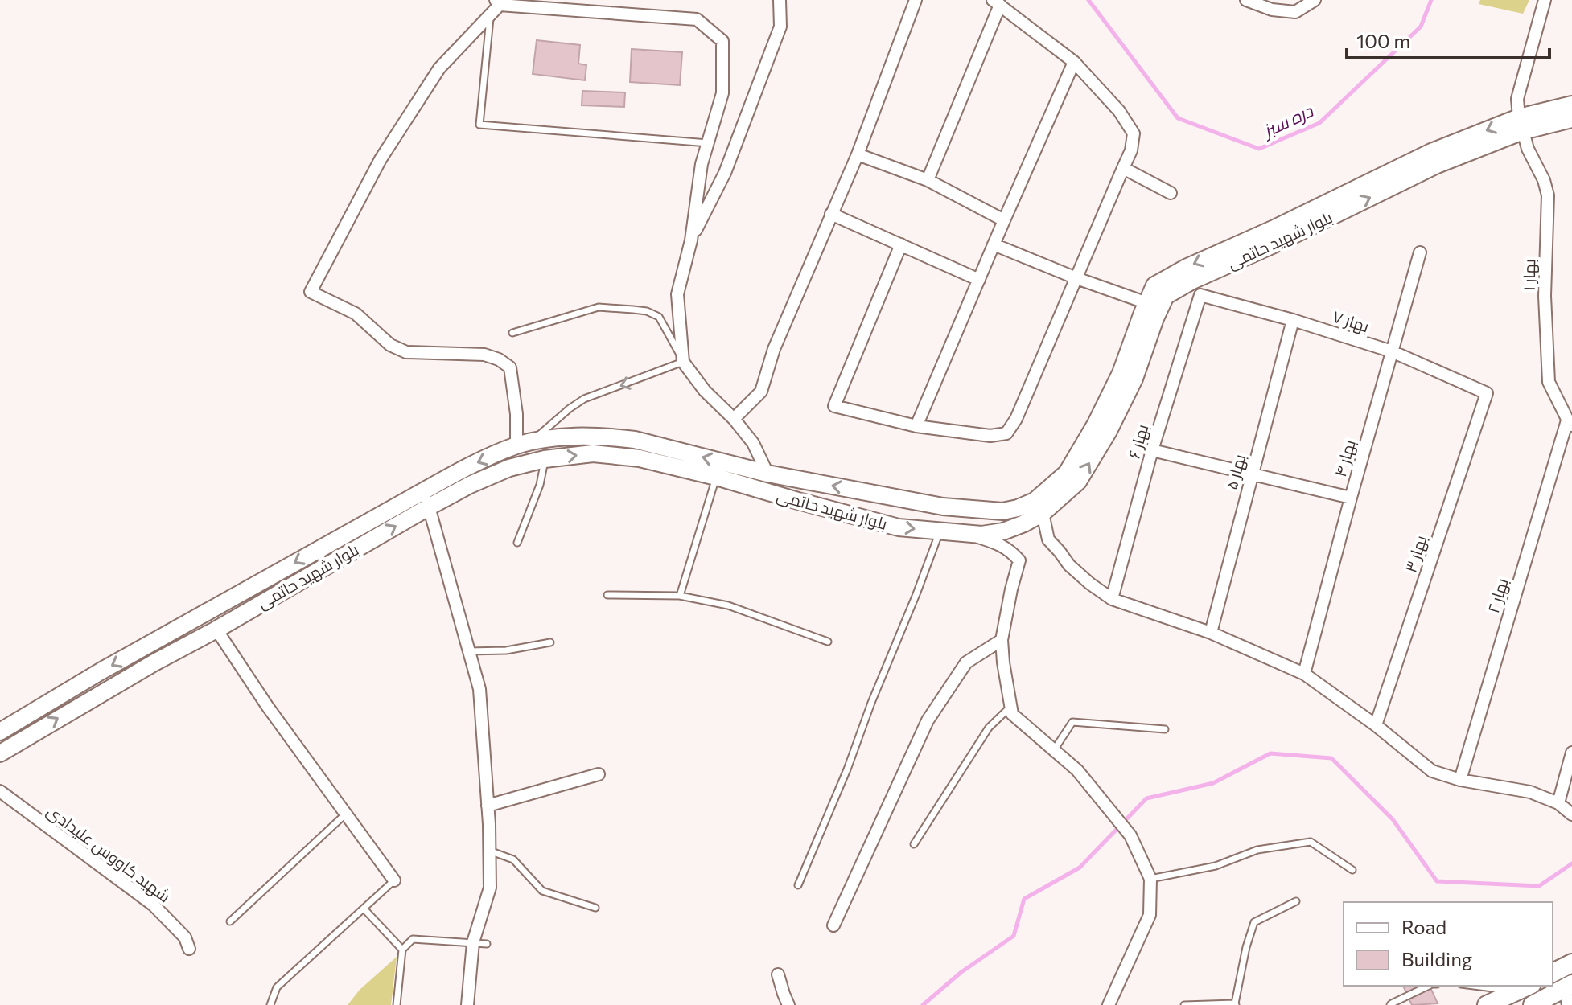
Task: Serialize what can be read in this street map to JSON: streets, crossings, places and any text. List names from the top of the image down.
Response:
{
  "streets": {
    "main road": ["بلوار شهید حاتمی"],
    "street": [
      "بهار ۱",
      "بهار ۷",
      "بهار ۶",
      "بهار ۴",
      "بهار ۵",
      "بهار ۳",
      "بهار ۲",
      "شهید کاووس علیدادی"
    ]
  },
  "crossings": [
    ["بلوار شهید حاتمی", "بهار ۱"],
    ["بلوار شهید حاتمی", "بهار ۷"],
    ["بلوار شهید حاتمی", "بهار ۶"],
    ["بهار ۱", "بهار ۲"],
    ["بهار ۷", "بهار ۶"],
    ["بهار ۷", "بهار ۴"],
    ["بهار ۷", "بهار ۵"],
    ["بهار ۷", "بهار ۳"]
  ],
  "water": ["دره سبز"],
  "legend": ["Road", "Building"],
  "scale_bar": "100 m"
}
